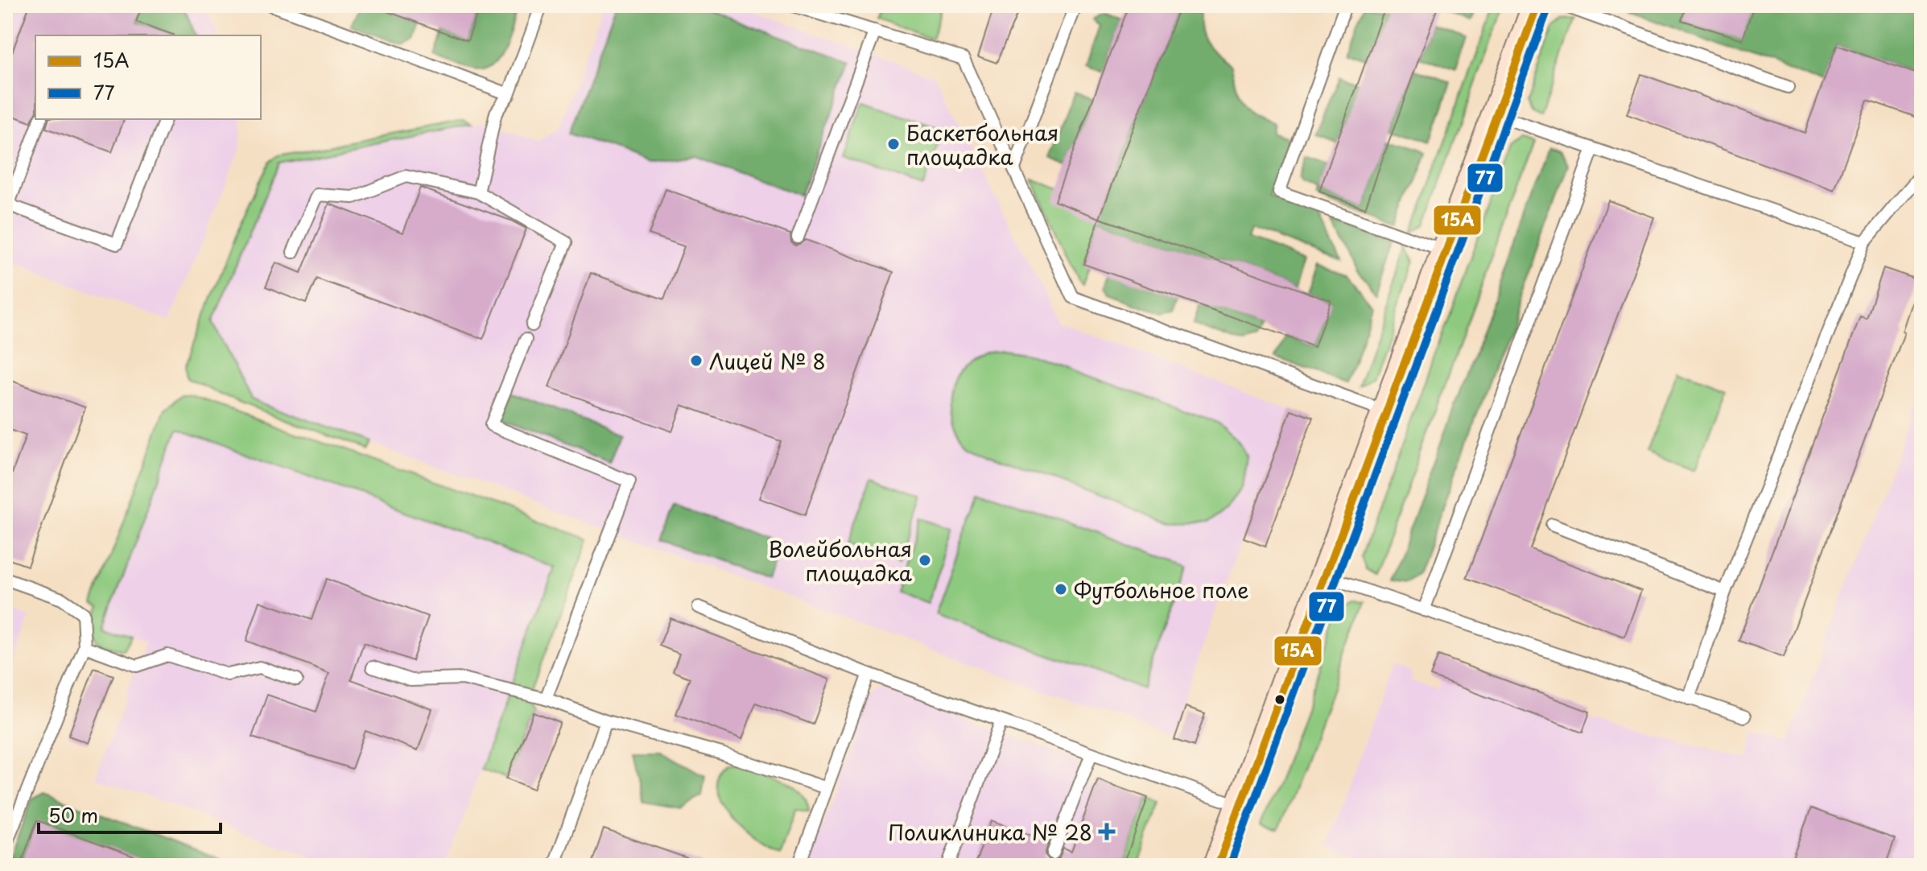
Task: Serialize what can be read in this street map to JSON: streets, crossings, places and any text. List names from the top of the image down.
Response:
{
  "places": {
    "other": [
      "Баскетбольная площадка",
      "Лицей № 8",
      "Волейбольная площадка",
      "Футбольное поле"
    ],
    "health": ["Поликлиника № 28"]
  },
  "lines": ["transit line 15А", "transit line 77"],
  "legend": ["15А", "77"],
  "scale_bar": "50 m"
}
